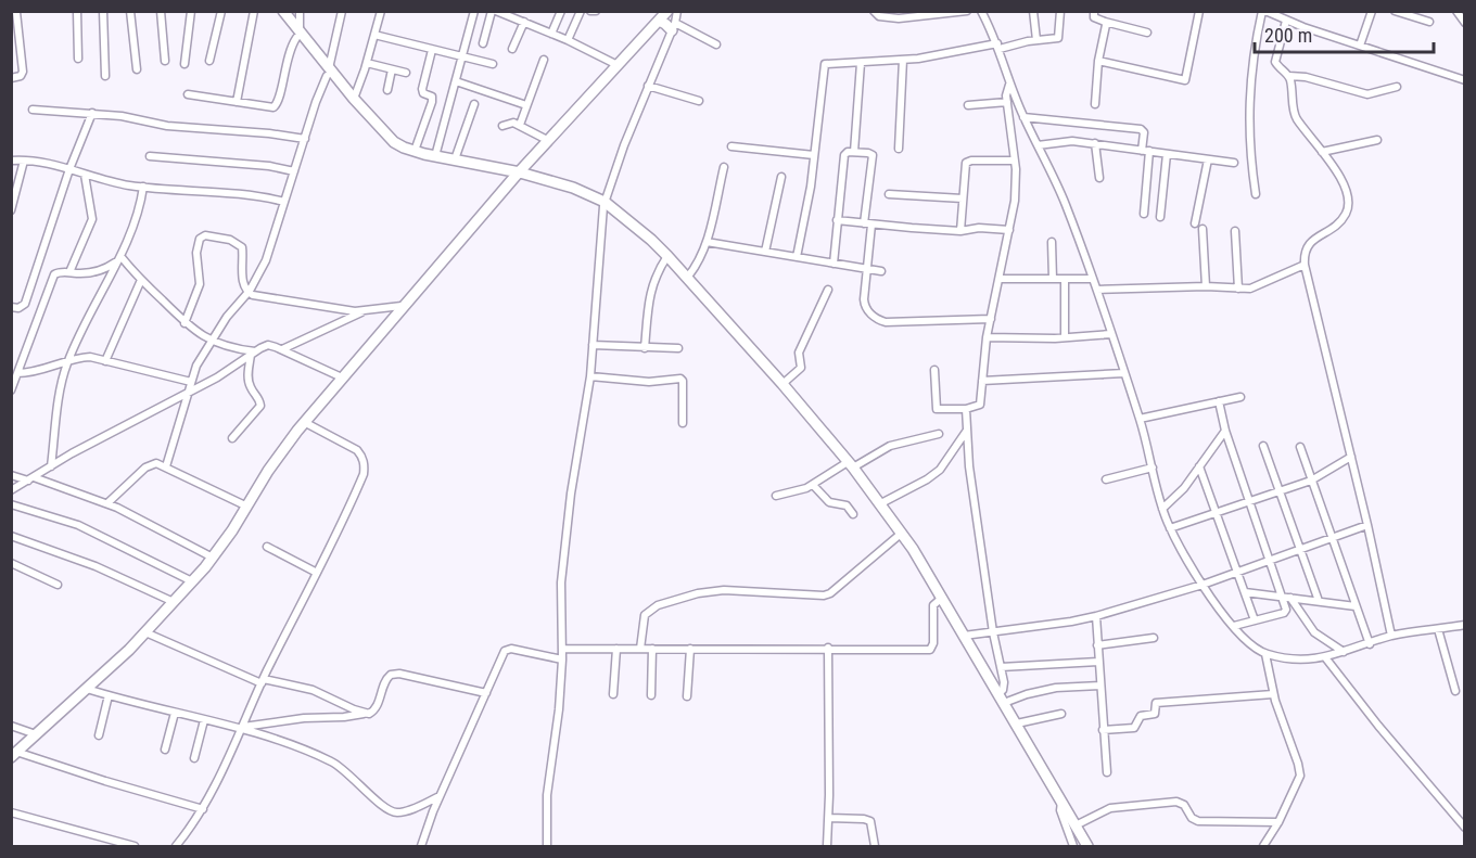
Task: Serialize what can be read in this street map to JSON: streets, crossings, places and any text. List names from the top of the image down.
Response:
{
  "scale_bar": "200 m"
}
